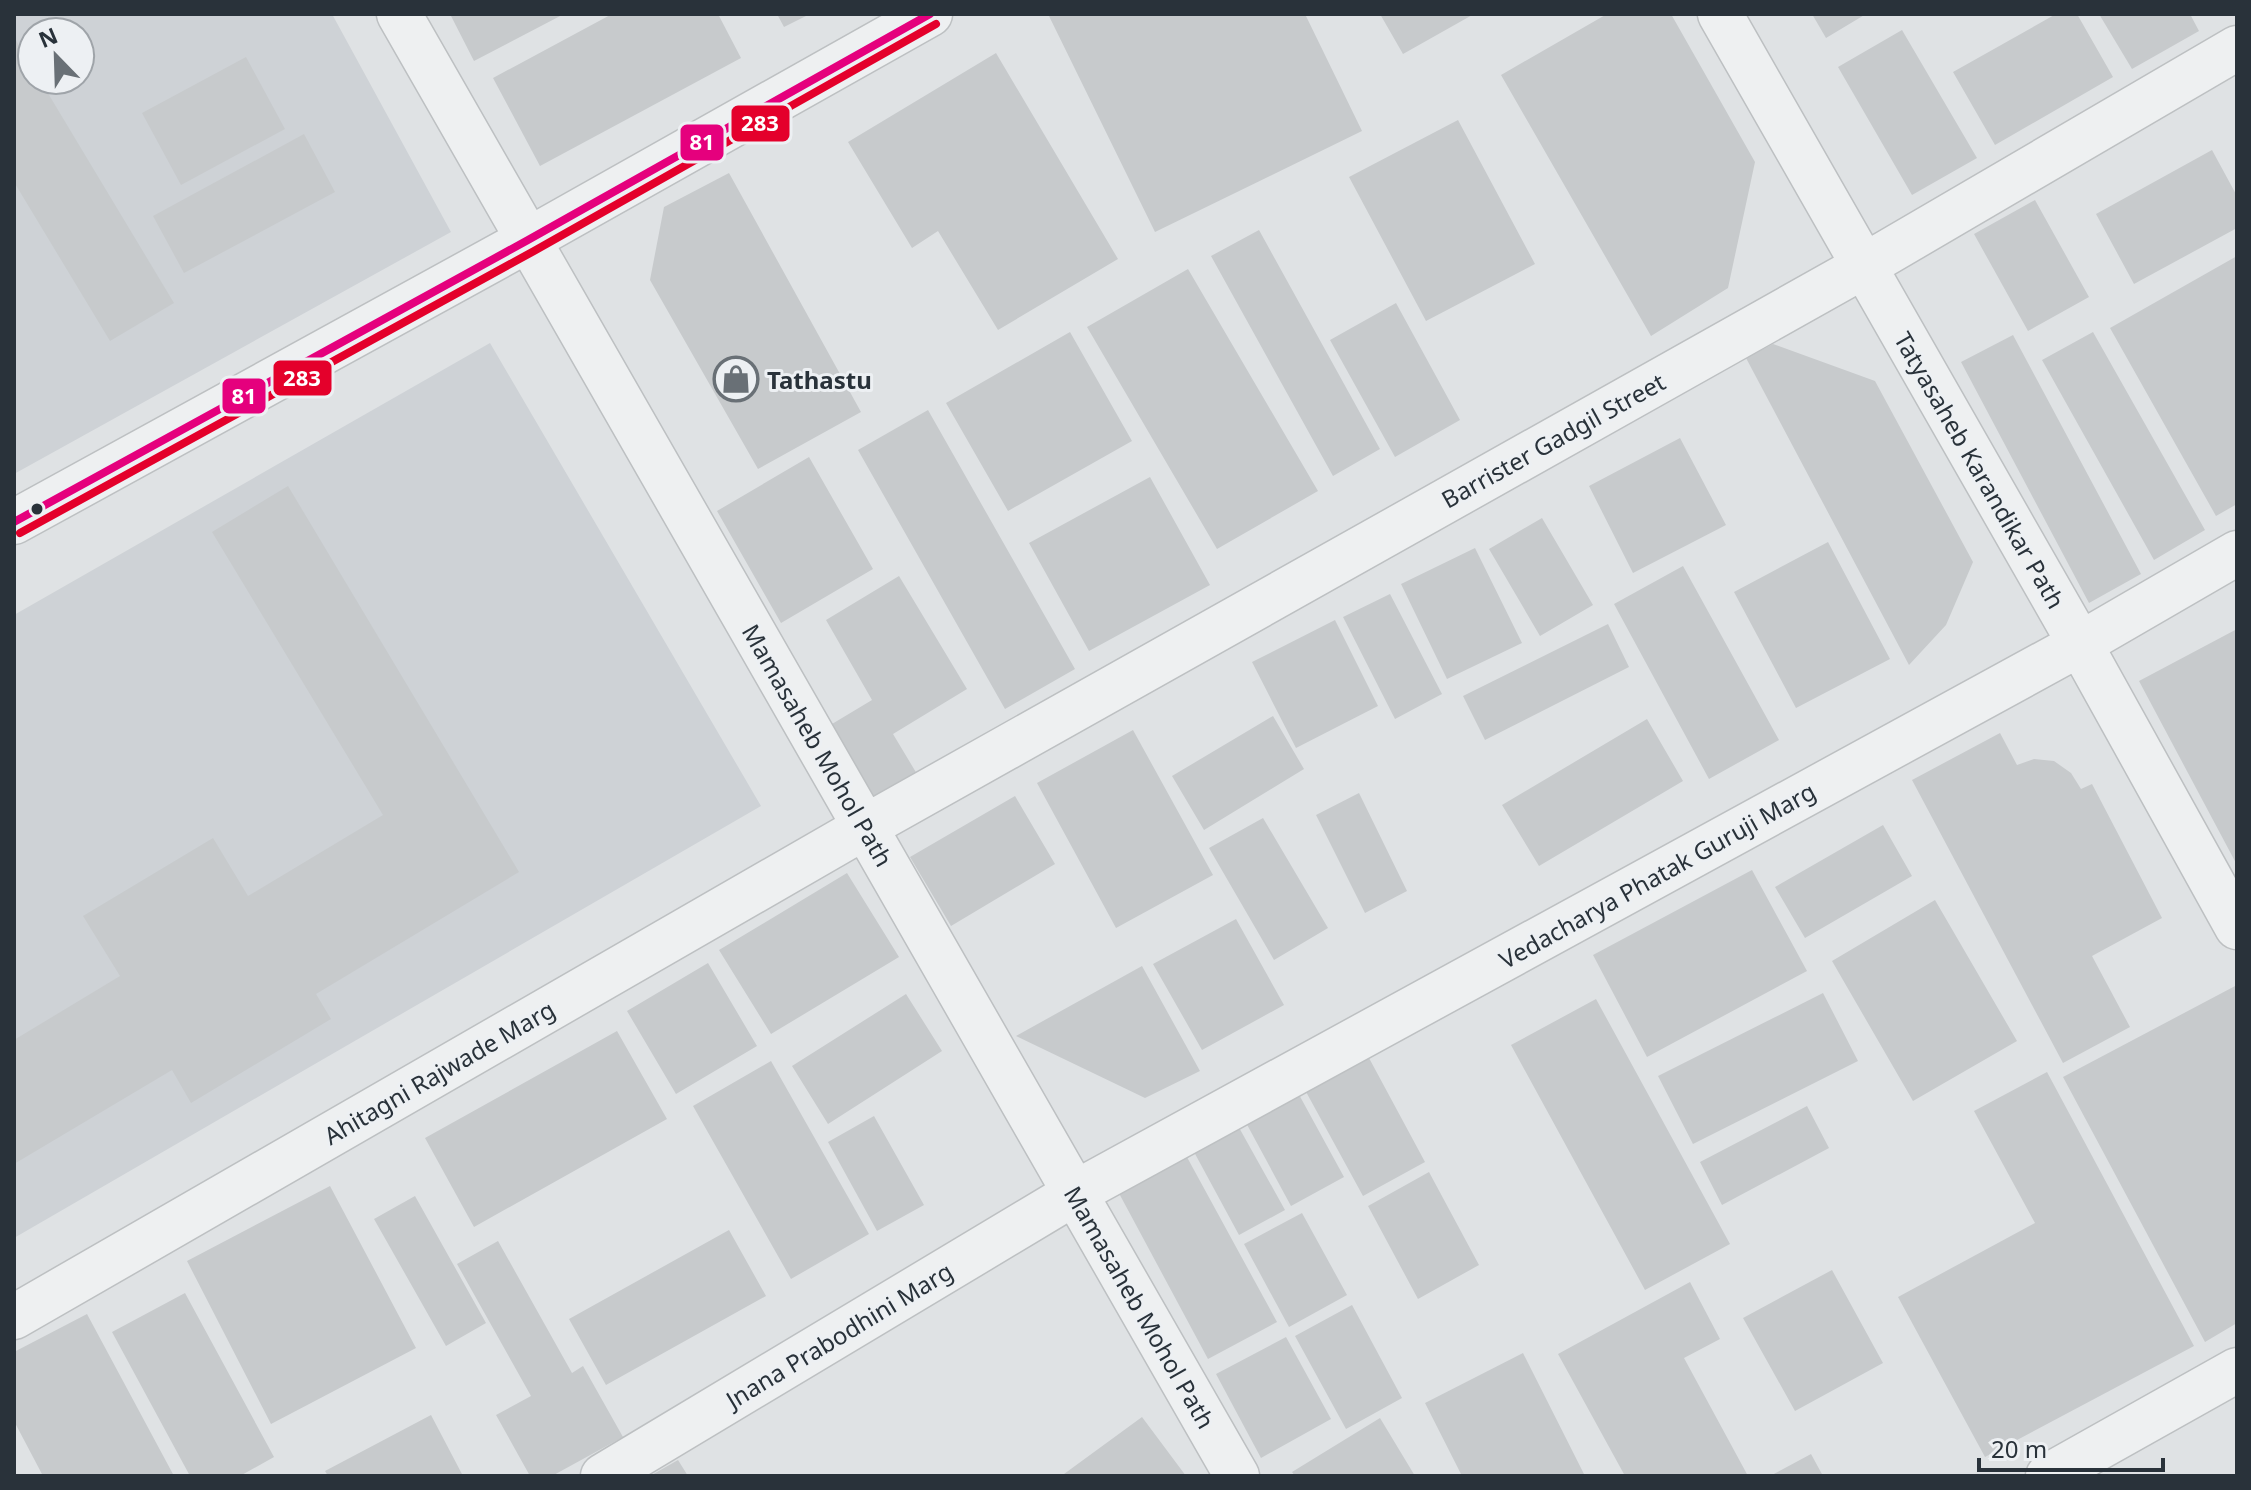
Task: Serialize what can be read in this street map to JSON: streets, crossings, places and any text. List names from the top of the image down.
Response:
{
  "streets": {
    "street": [
      "Barrister Gadgil Street",
      "Tatyasaheb Karandikar Path",
      "Mamasaheb Mohol Path",
      "Vedacharya Phatak Guruji Marg",
      "Ahitagni Rajwade Marg",
      "Jnana Prabodhini Marg"
    ]
  },
  "crossings": [
    ["Barrister Gadgil Street", "Tatyasaheb Karandikar Path"],
    ["Barrister Gadgil Street", "Mamasaheb Mohol Path"],
    ["Barrister Gadgil Street", "Ahitagni Rajwade Marg"],
    ["Tatyasaheb Karandikar Path", "Vedacharya Phatak Guruji Marg"],
    ["Mamasaheb Mohol Path", "Vedacharya Phatak Guruji Marg"],
    ["Mamasaheb Mohol Path", "Ahitagni Rajwade Marg"],
    ["Mamasaheb Mohol Path", "Jnana Prabodhini Marg"],
    ["Vedacharya Phatak Guruji Marg", "Jnana Prabodhini Marg"]
  ],
  "places": {
    "shop": ["Tathastu"]
  },
  "lines": ["transit line 81", "transit line 283"],
  "scale_bar": "20 m",
  "north": "top left"
}
